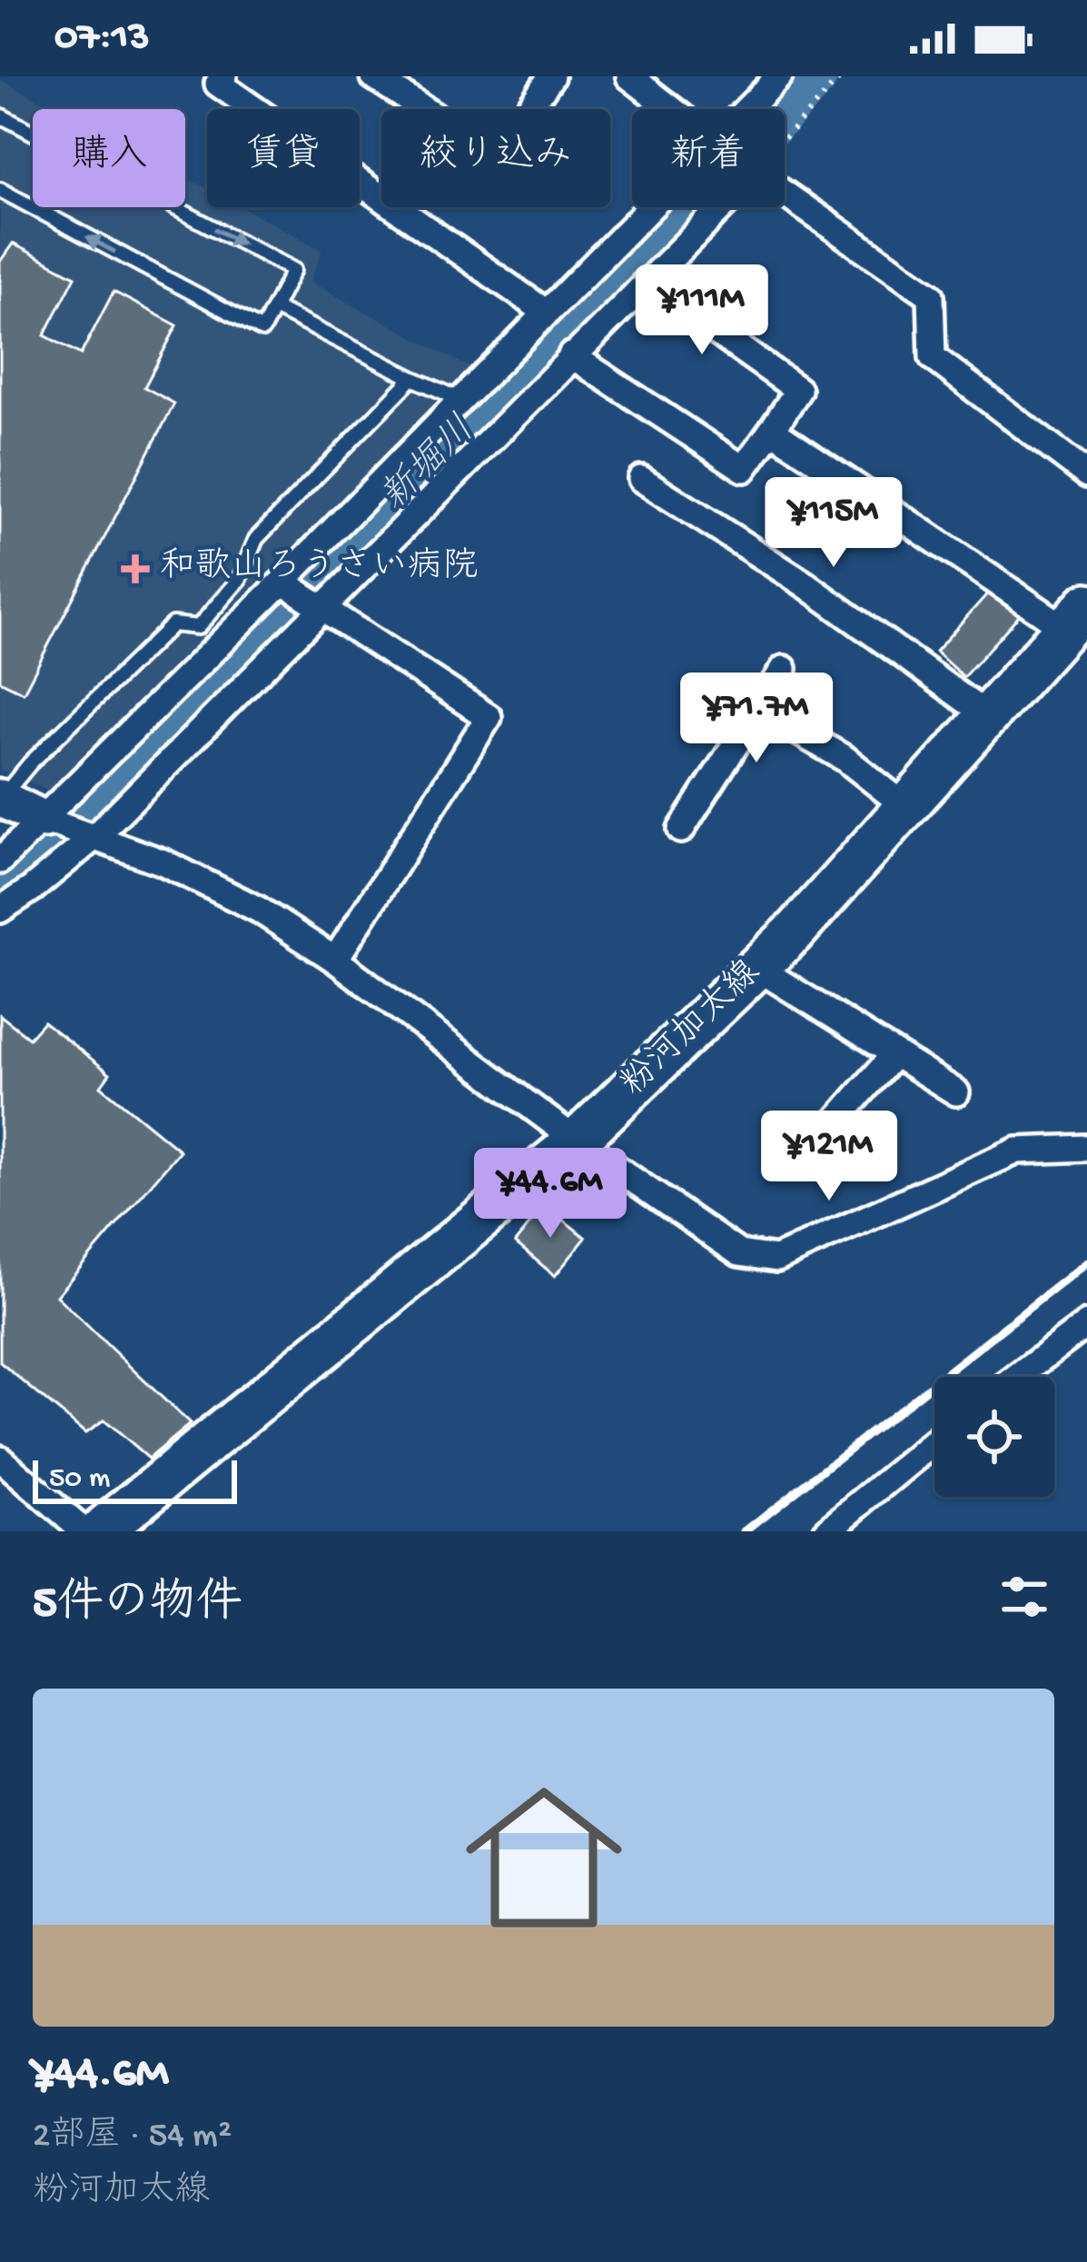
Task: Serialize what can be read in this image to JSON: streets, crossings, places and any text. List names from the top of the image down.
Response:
{
  "streets": {
    "main road": ["粉河加太線"]
  },
  "water": ["新堀川"],
  "places": {
    "health": ["和歌山ろうさい病院"]
  },
  "scale_bar": "50 m",
  "page": {
    "status": "07:13",
    "chip": [
      "購入",
      "賃貸",
      "絞り込み",
      "新着"
    ],
    "price": [
      "¥111M",
      "¥115M",
      "¥71.7M",
      "¥121M",
      "¥44.6M"
    ],
    "scale": "50 m",
    "heading": "5件の物件",
    "list": [
      {
        "name": "¥44.6M",
        "note": "2部屋 · 54 m² · 粉河加太線"
      }
    ]
  }
}
